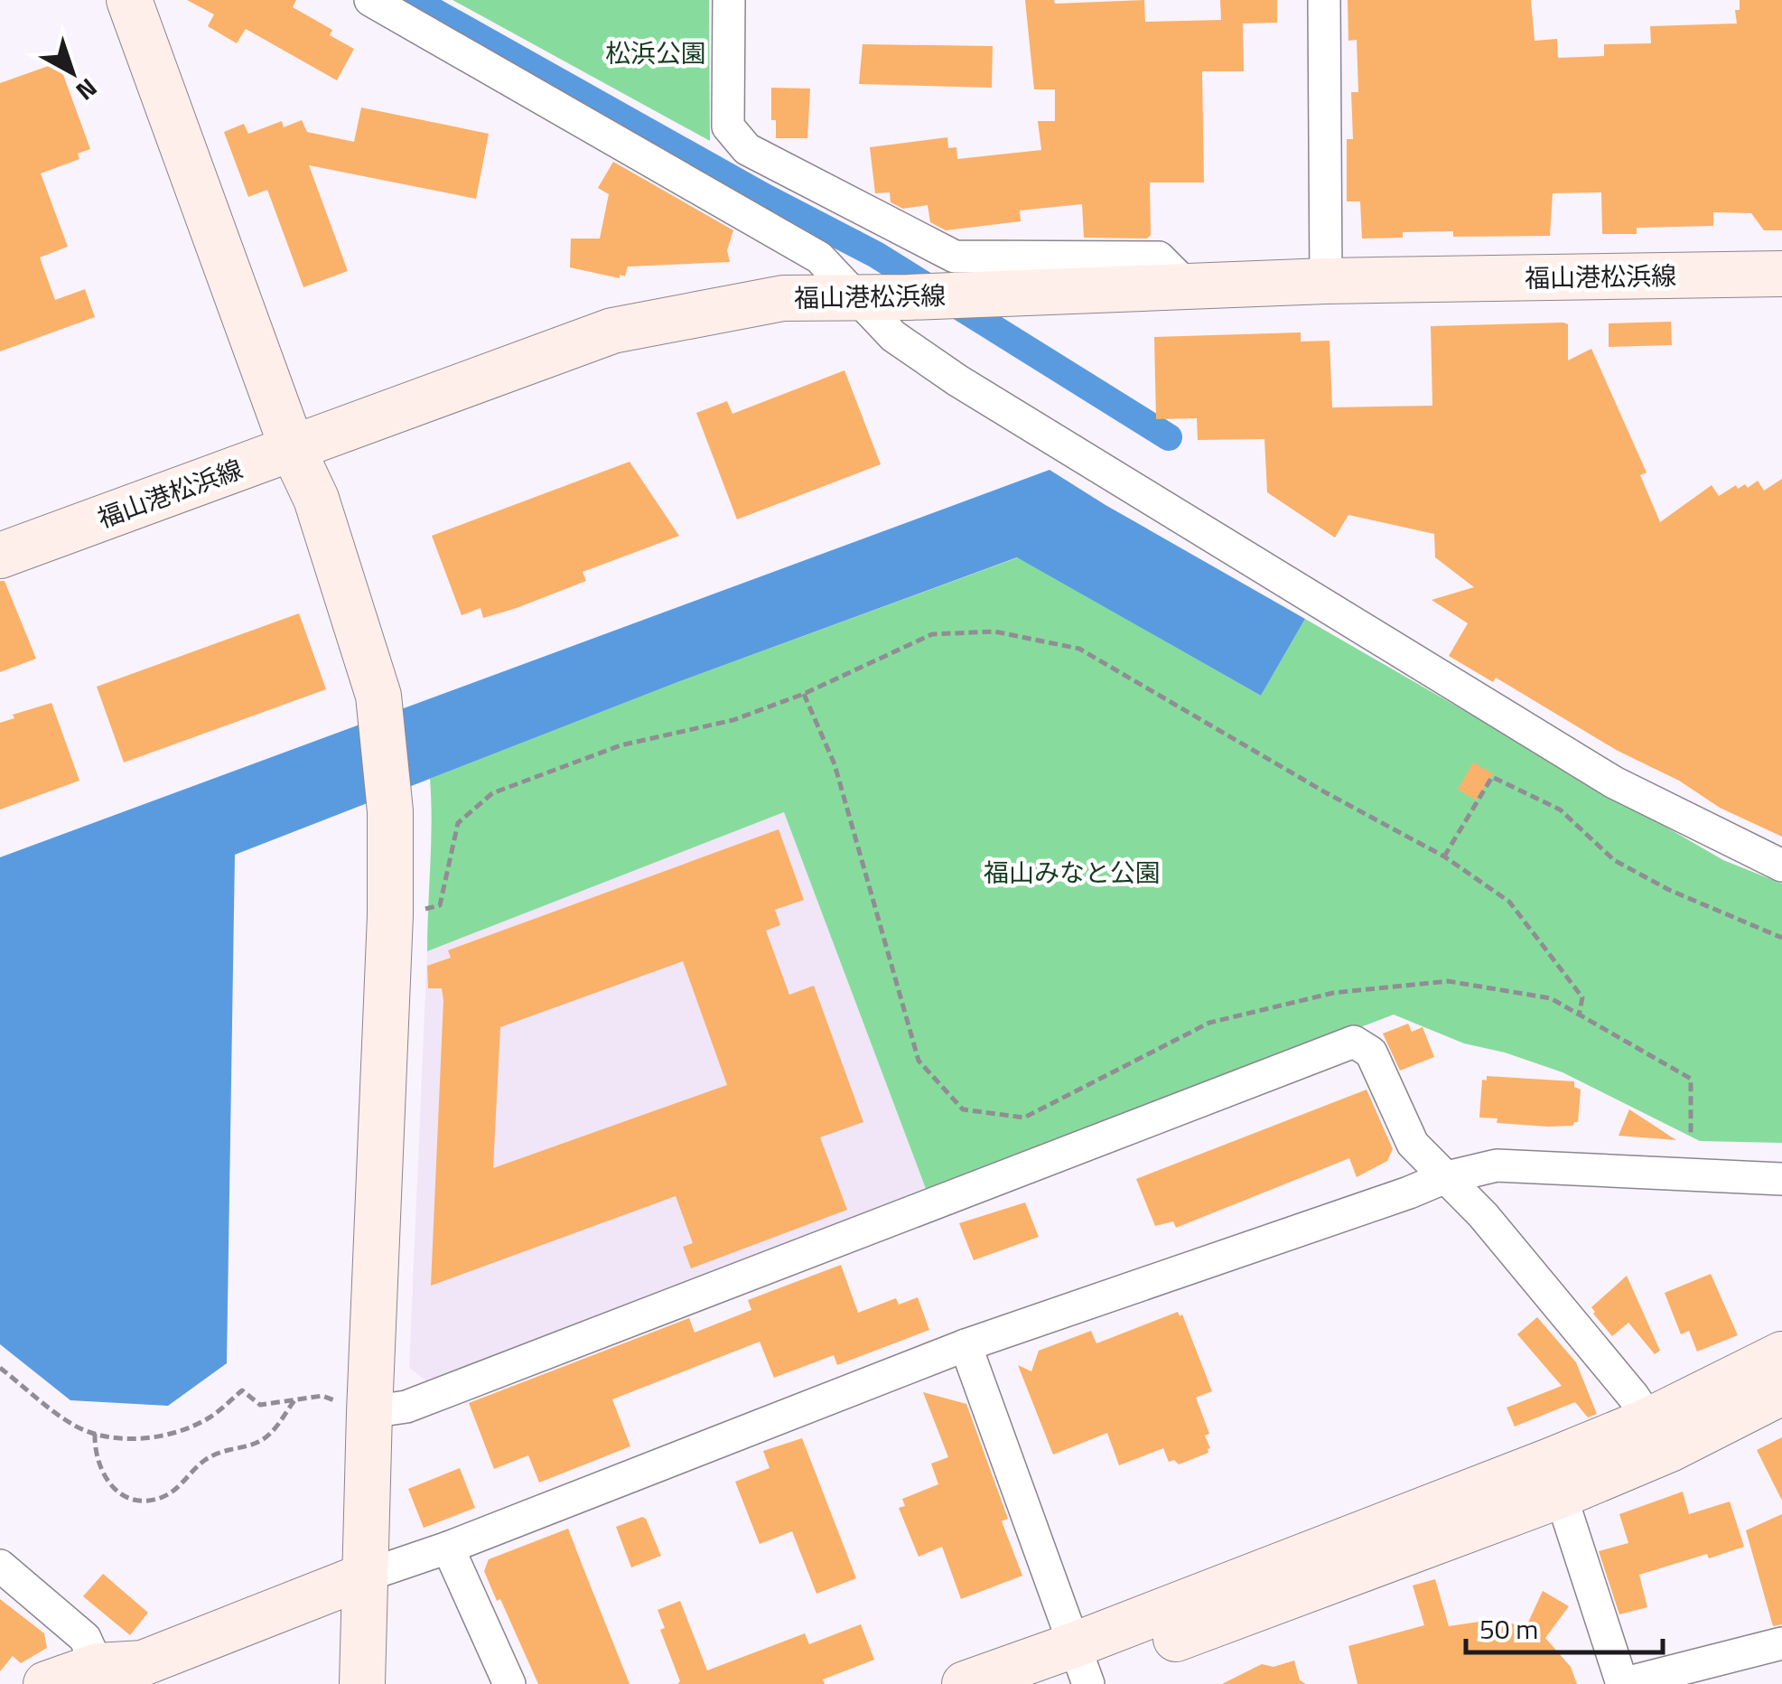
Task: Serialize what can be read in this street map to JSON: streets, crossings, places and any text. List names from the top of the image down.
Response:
{
  "streets": {
    "street": ["福山港松浜線"]
  },
  "parks": ["松浜公園", "福山みなと公園"],
  "scale_bar": "50 m",
  "north": "bottom right"
}
